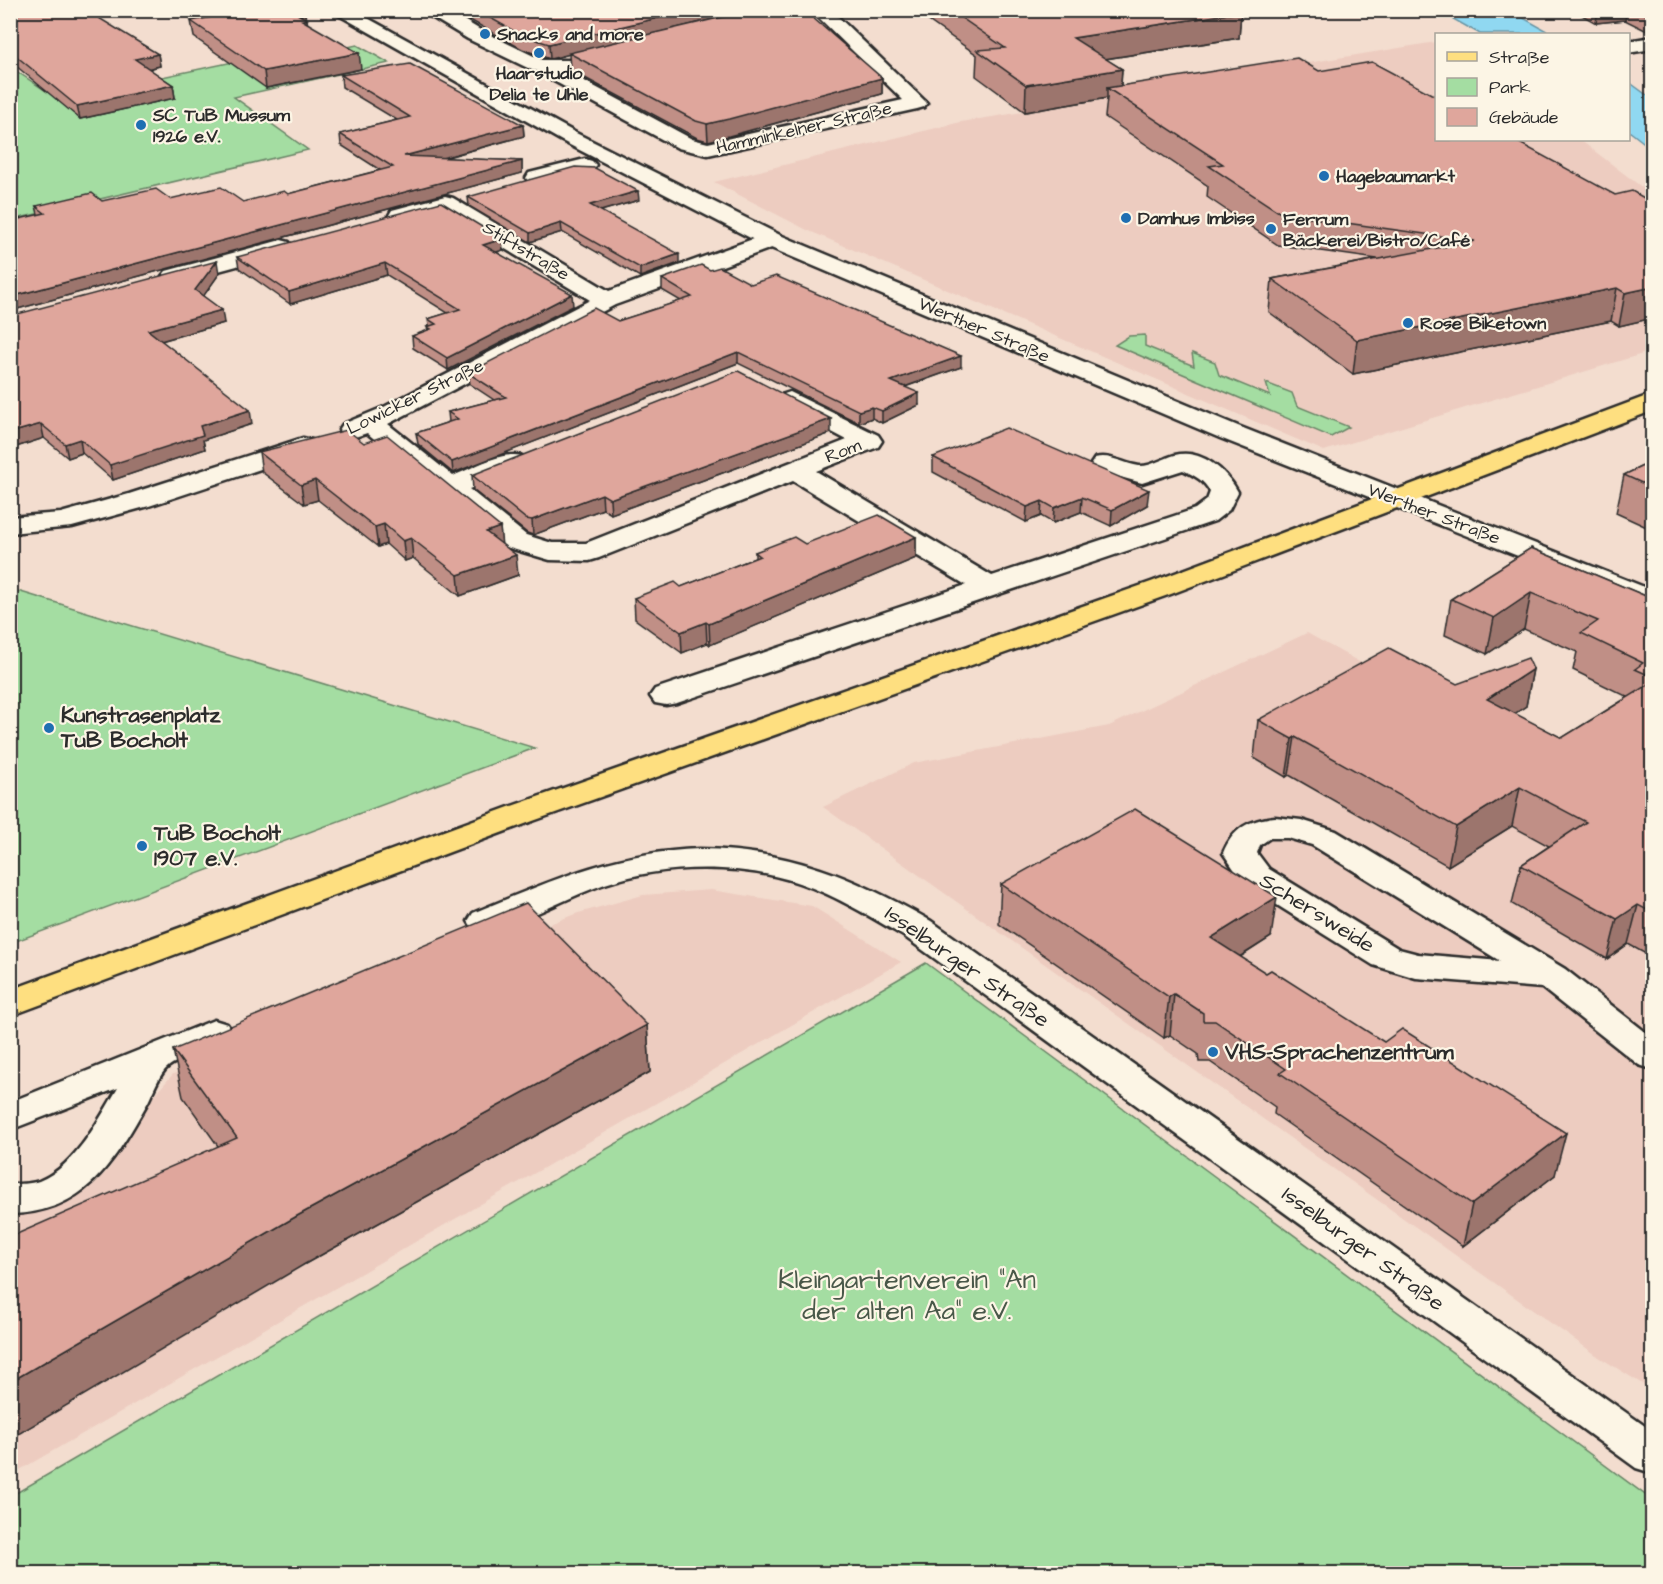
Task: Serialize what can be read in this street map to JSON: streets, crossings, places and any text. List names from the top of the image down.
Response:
{
  "streets": {
    "street": [
      "Hamminkelner Straße",
      "Stiftstraße",
      "Werther Straße",
      "Lowicker Straße",
      "Rom",
      "Schersweide",
      "Isselburger Straße"
    ]
  },
  "crossings": [
    ["Stiftstraße", "Lowicker Straße"],
    ["Werther Straße", "Lowicker Straße"],
    ["Lowicker Straße", "Rom"]
  ],
  "parks": ["Kleingartenverein \"An der alten Aa\" e.V."],
  "places": [
    "Snacks and more",
    "Haarstudio Delia te Uhle",
    "SC TuB Mussum 1926 e.V.",
    "Hagebaumarkt",
    "Damhus Imbiss",
    "Ferrum Bäckerei/Bistro/Café",
    "Rose Biketown",
    "Kunstrasenplatz TuB Bocholt",
    "TuB Bocholt 1907 e.V.",
    "VHS-Sprachenzentrum"
  ],
  "legend": ["Straße", "Park", "Gebäude"]
}
